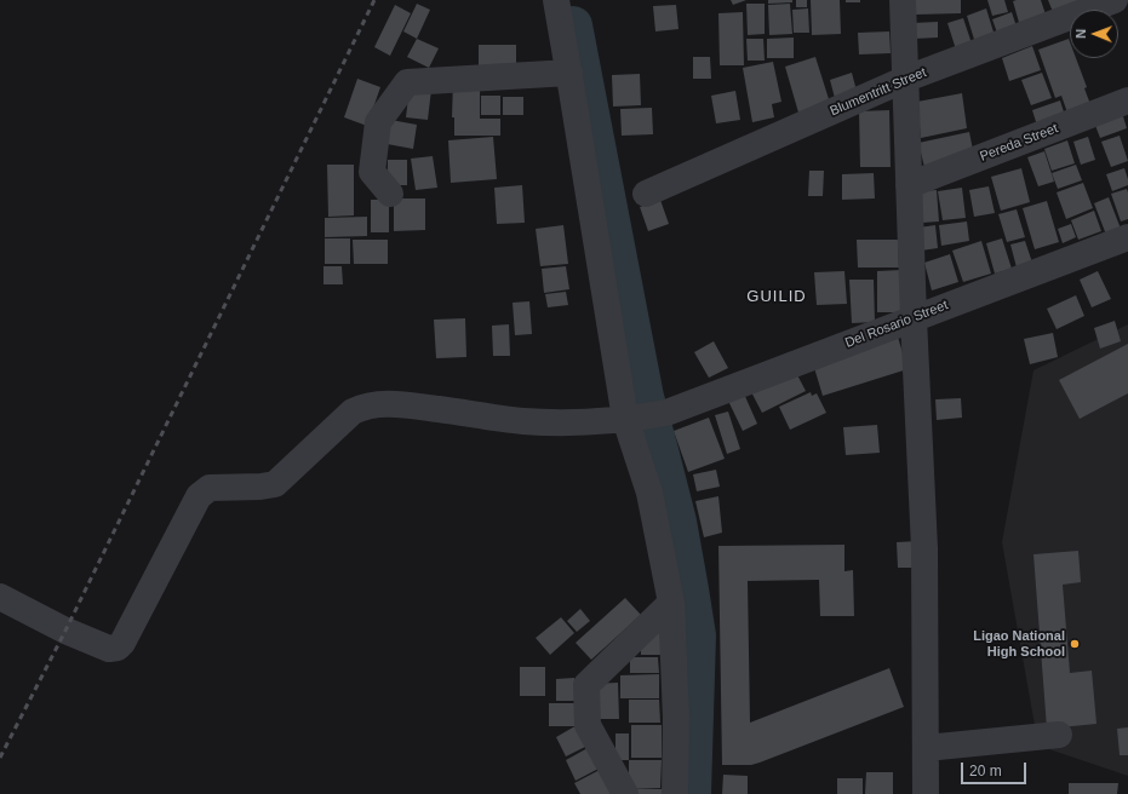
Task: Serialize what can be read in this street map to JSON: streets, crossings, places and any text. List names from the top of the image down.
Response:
{
  "streets": {
    "street": ["Blumentritt Street", "Pereda Street", "Del Rosario Street"]
  },
  "districts": ["GUILID"],
  "places": ["Ligao National High School"],
  "scale_bar": "20 m",
  "north": "left"
}
